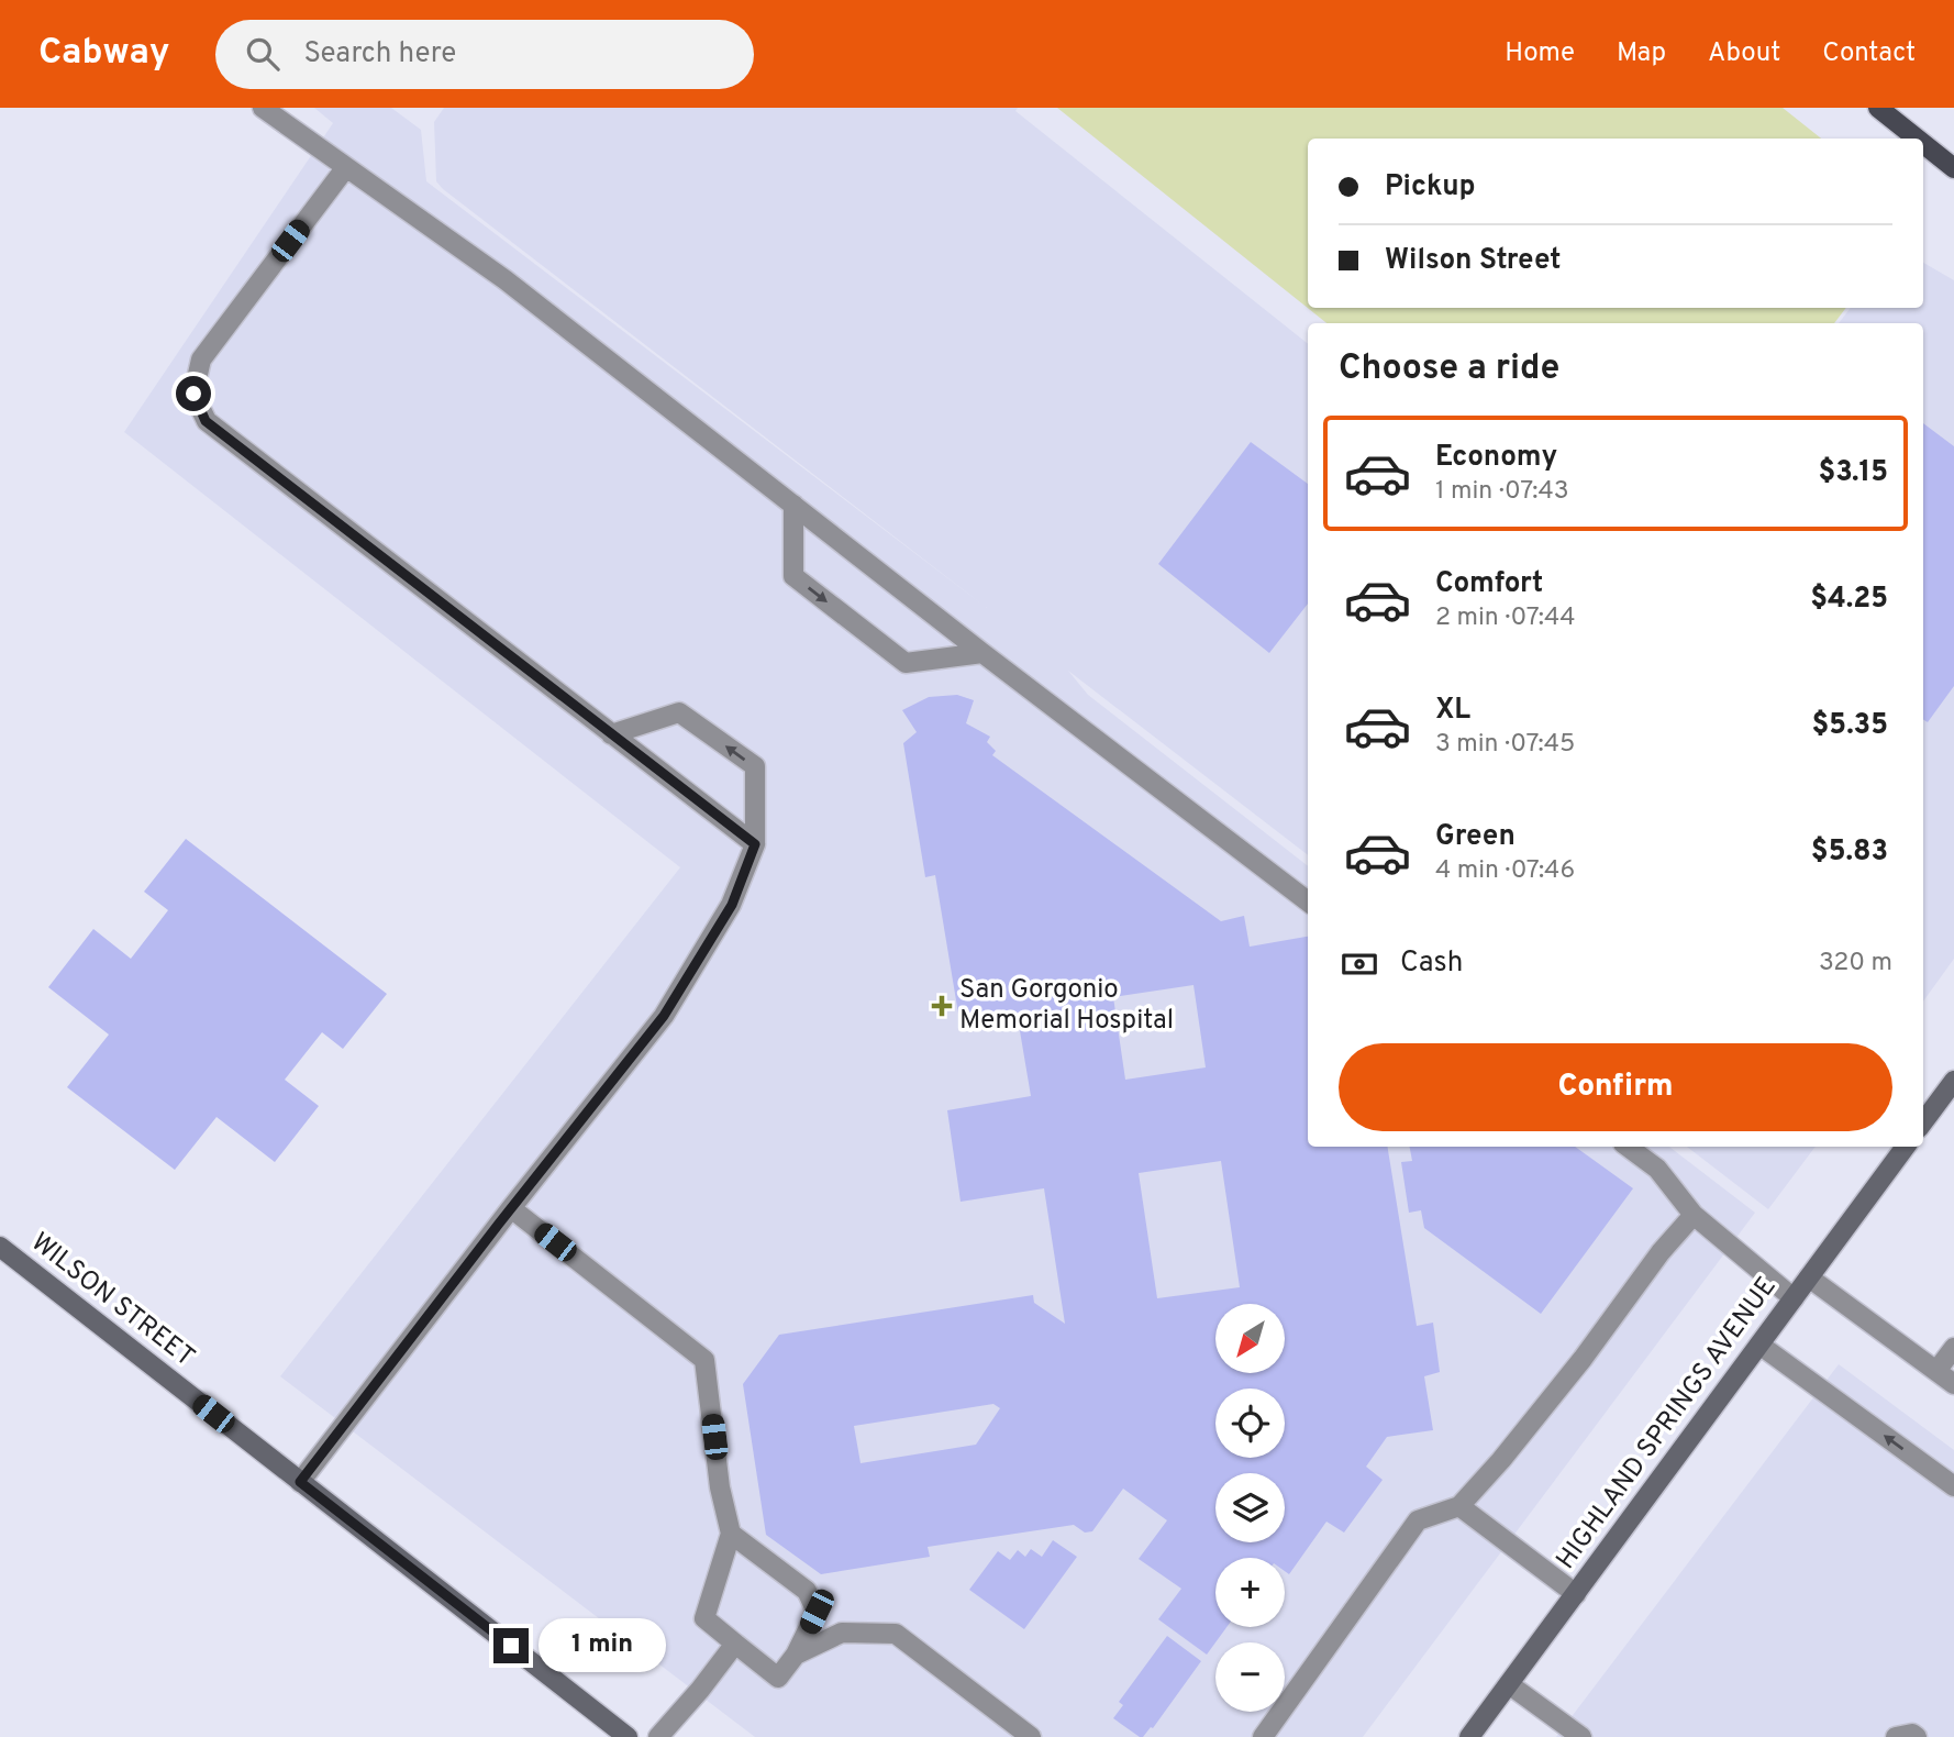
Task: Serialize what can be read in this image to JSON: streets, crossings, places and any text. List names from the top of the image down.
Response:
{
  "streets": {
    "main road": ["WILSON STREET", "HIGHLAND SPRINGS AVENUE"]
  },
  "places": {
    "health": ["San Gorgonio Memorial Hospital"]
  },
  "north": "bottom left",
  "page": {
    "header": "Cabway",
    "search": "Search here",
    "nav": [
      "Home",
      "Map",
      "About",
      "Contact"
    ],
    "banner": ["Pickup", "Wilson Street"],
    "heading": "Choose a ride",
    "list": [
      {
        "name": "Economy",
        "note": "1 min · 07:43",
        "value": "$3.15"
      },
      {
        "name": "Comfort",
        "note": "2 min · 07:44",
        "value": "$4.25"
      },
      {
        "name": "XL",
        "note": "3 min · 07:45",
        "value": "$5.35"
      },
      {
        "name": "Green",
        "note": "4 min · 07:46",
        "value": "$5.83"
      }
    ],
    "pay": ["Cash", "320 m"],
    "buttons": "Confirm",
    "map_buttons": ["+", "−"],
    "bubble": "1 min"
  }
}
